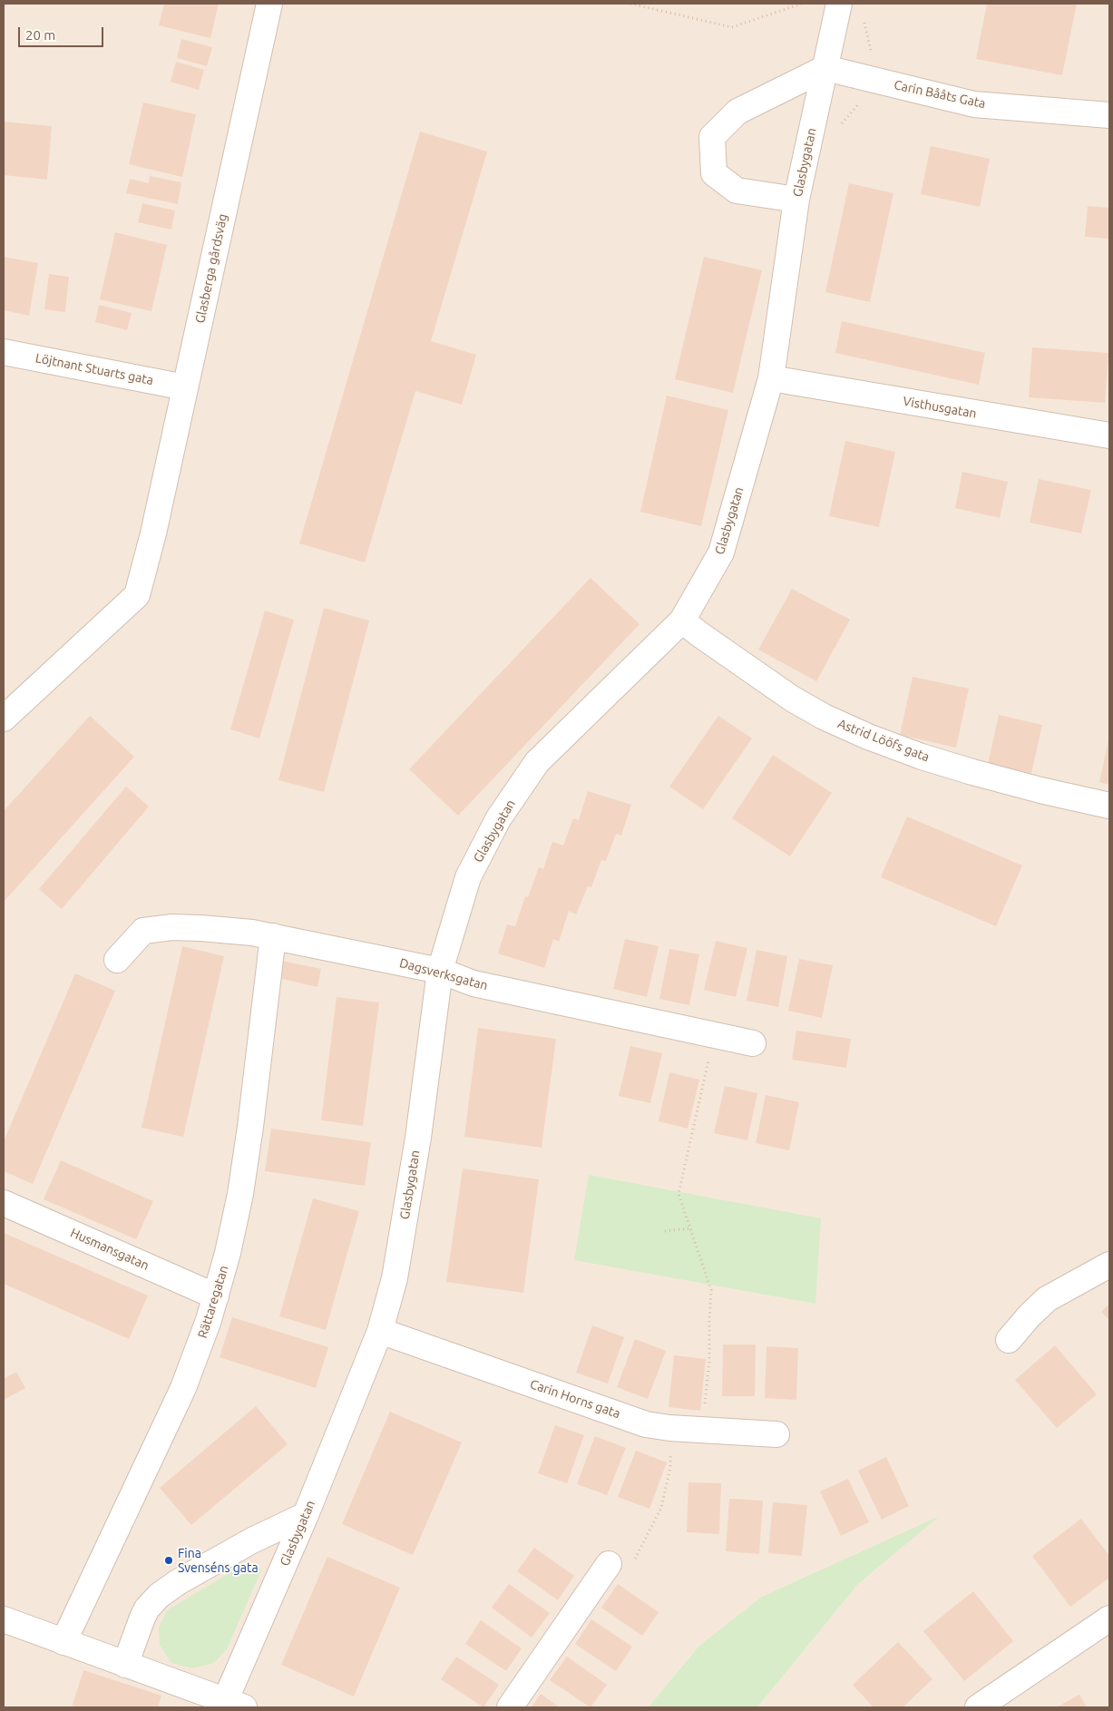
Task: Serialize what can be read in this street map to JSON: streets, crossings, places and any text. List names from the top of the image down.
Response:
{
  "streets": {
    "street": [
      "Carin Bååts Gata",
      "Glasbygatan",
      "Glasberga gårdsväg",
      "Löjtnant Stuarts gata",
      "Visthusgatan",
      "Astrid Lööfs gata",
      "Dagsverksgatan",
      "Husmansgatan",
      "Rättaregatan",
      "Carin Horns gata"
    ]
  },
  "crossings": [
    ["Carin Bååts Gata", "Glasbygatan"],
    ["Glasbygatan", "Visthusgatan"],
    ["Glasbygatan", "Astrid Lööfs gata"],
    ["Glasbygatan", "Dagsverksgatan"],
    ["Glasbygatan", "Carin Horns gata"],
    ["Glasberga gårdsväg", "Löjtnant Stuarts gata"],
    ["Dagsverksgatan", "Rättaregatan"],
    ["Husmansgatan", "Rättaregatan"]
  ],
  "places": ["Fina Svenséns gata"],
  "scale_bar": "20 m"
}
